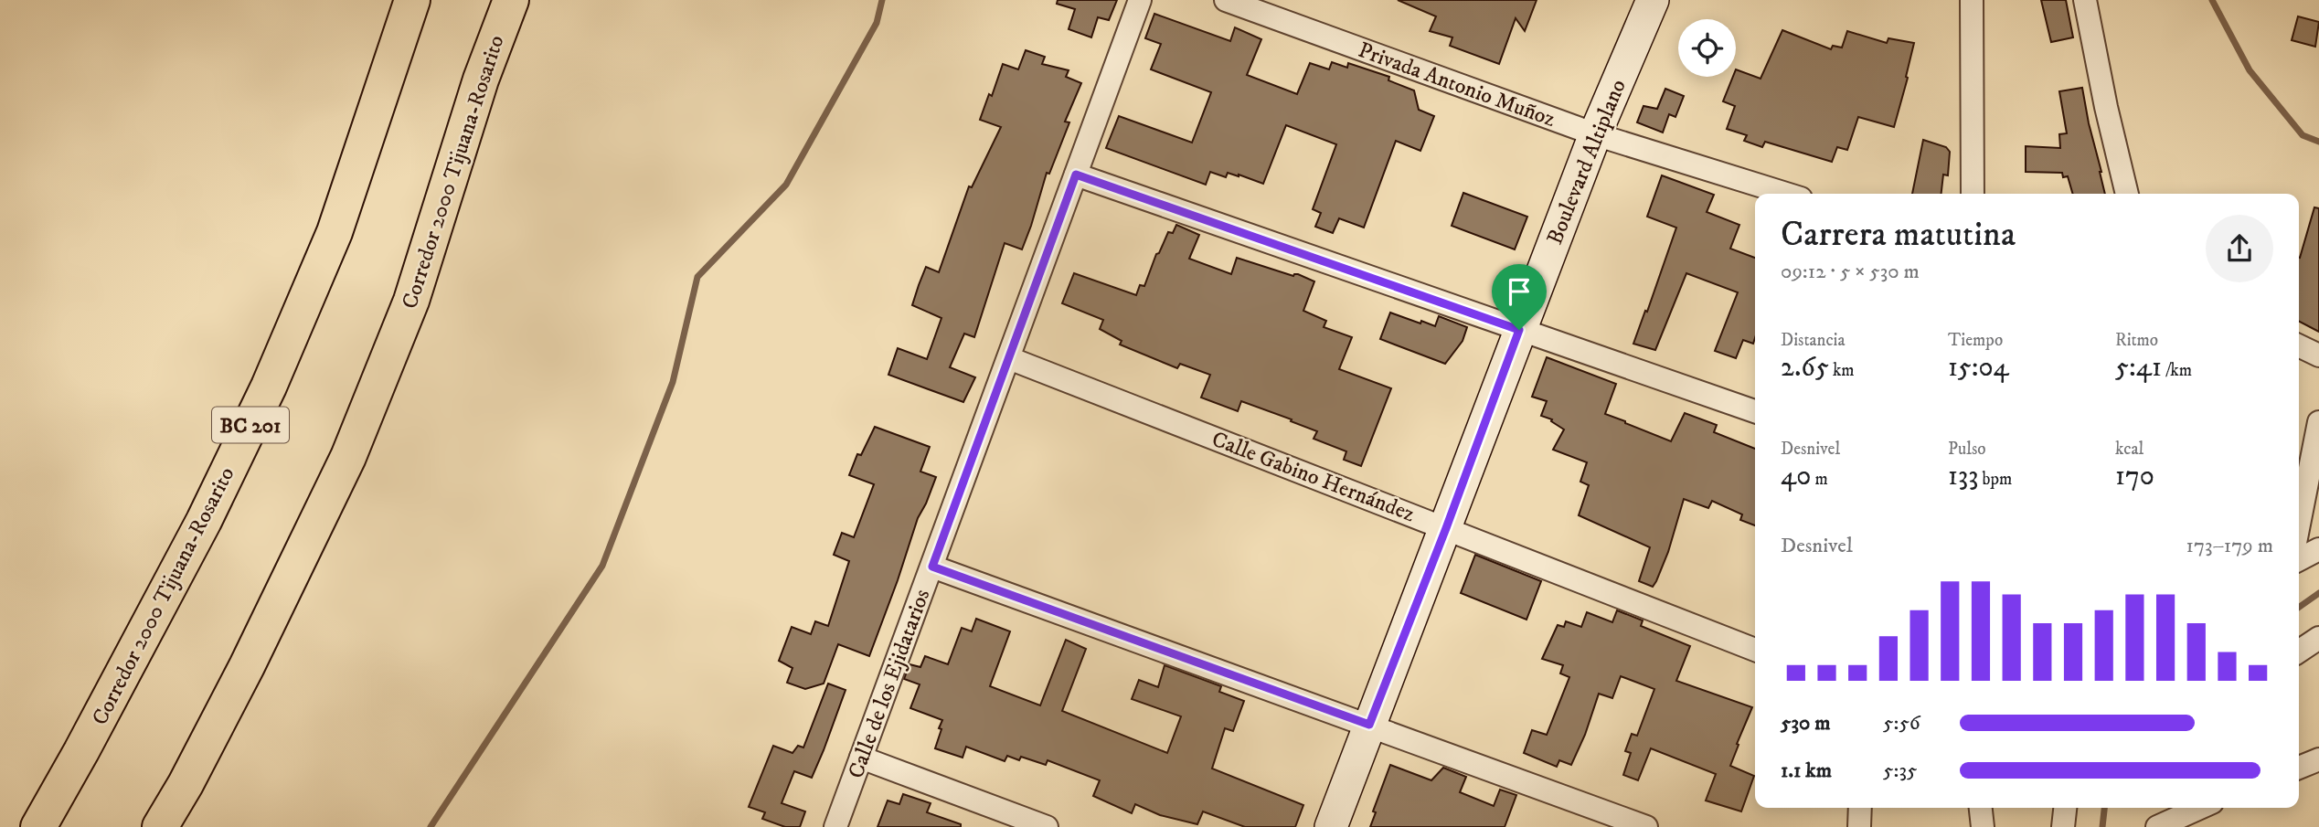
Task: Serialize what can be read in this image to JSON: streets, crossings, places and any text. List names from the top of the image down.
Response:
{
  "streets": {
    "highway": ["Corredor 2000 Tijuana-Rosarito", "BC 201"],
    "street": [
      "Privada Antonio Muñoz",
      "Boulevard Altiplano",
      "Calle Gabino Hernández",
      "Calle de los Ejidatarios"
    ]
  },
  "crossings": [
    ["Privada Antonio Muñoz", "Boulevard Altiplano"],
    ["Boulevard Altiplano", "Calle Gabino Hernández"],
    ["Calle Gabino Hernández", "Calle de los Ejidatarios"]
  ],
  "page": {
    "heading": ["Carrera matutina", "09:12 · 5 × 530 m"],
    "stats": [
      ["Distancia", "2.65 km"],
      ["Tiempo", "15:04"],
      ["Ritmo", "5:41 /km"],
      ["Desnivel", "40 m"],
      ["Pulso", "133 bpm"],
      ["kcal", "170"]
    ],
    "chart": ["Desnivel", "173–179 m"],
    "list": [
      {
        "name": "530 m",
        "note": "5:56"
      },
      {
        "name": "1.1 km",
        "note": "5:35"
      }
    ]
  }
}
